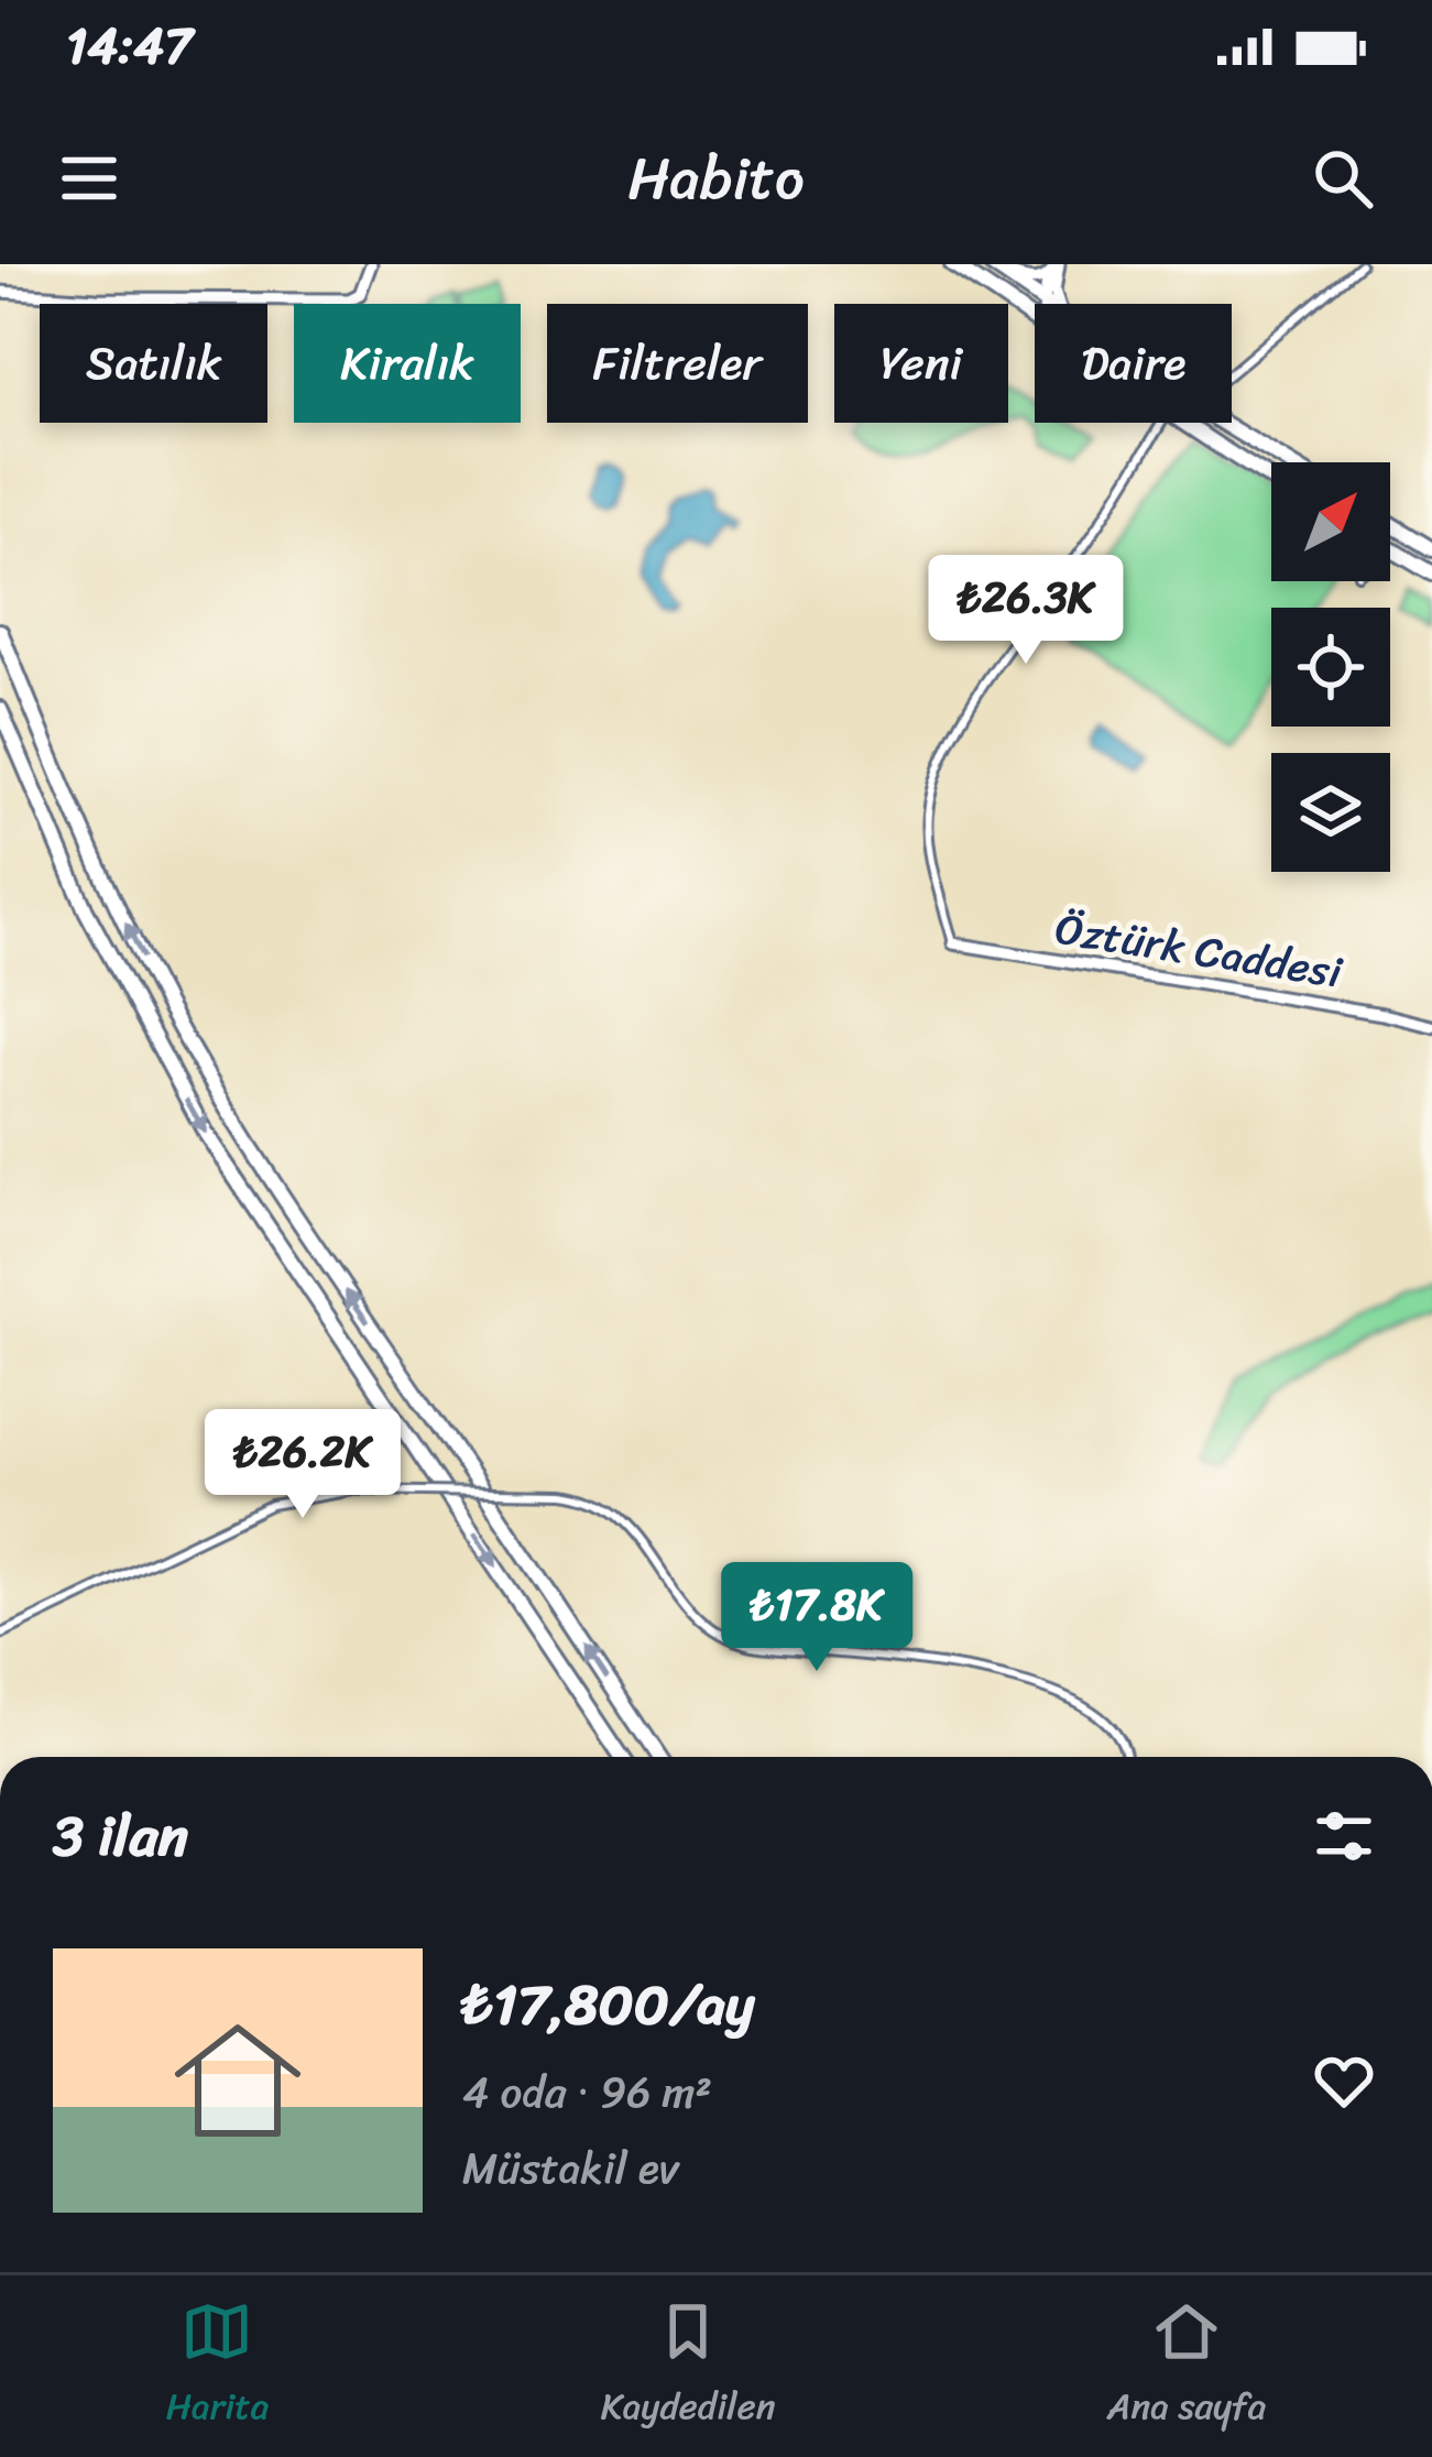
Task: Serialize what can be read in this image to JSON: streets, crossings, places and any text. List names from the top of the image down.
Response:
{
  "streets": {
    "street": ["Öztürk Caddesi"]
  },
  "north": "top right",
  "page": {
    "status": "14:47",
    "header": "Habito",
    "chip": [
      "Satılık",
      "Kiralık",
      "Filtreler",
      "Yeni",
      "Daire"
    ],
    "price": ["₺26.3K", "₺26.2K", "₺17.8K"],
    "heading": "3 ilan",
    "list": [
      {
        "name": "₺17,800/ay",
        "note": "4 oda · 96 m² · Müstakil ev"
      }
    ],
    "tabs": ["Harita", "Kaydedilen", "Ana sayfa"]
  }
}
